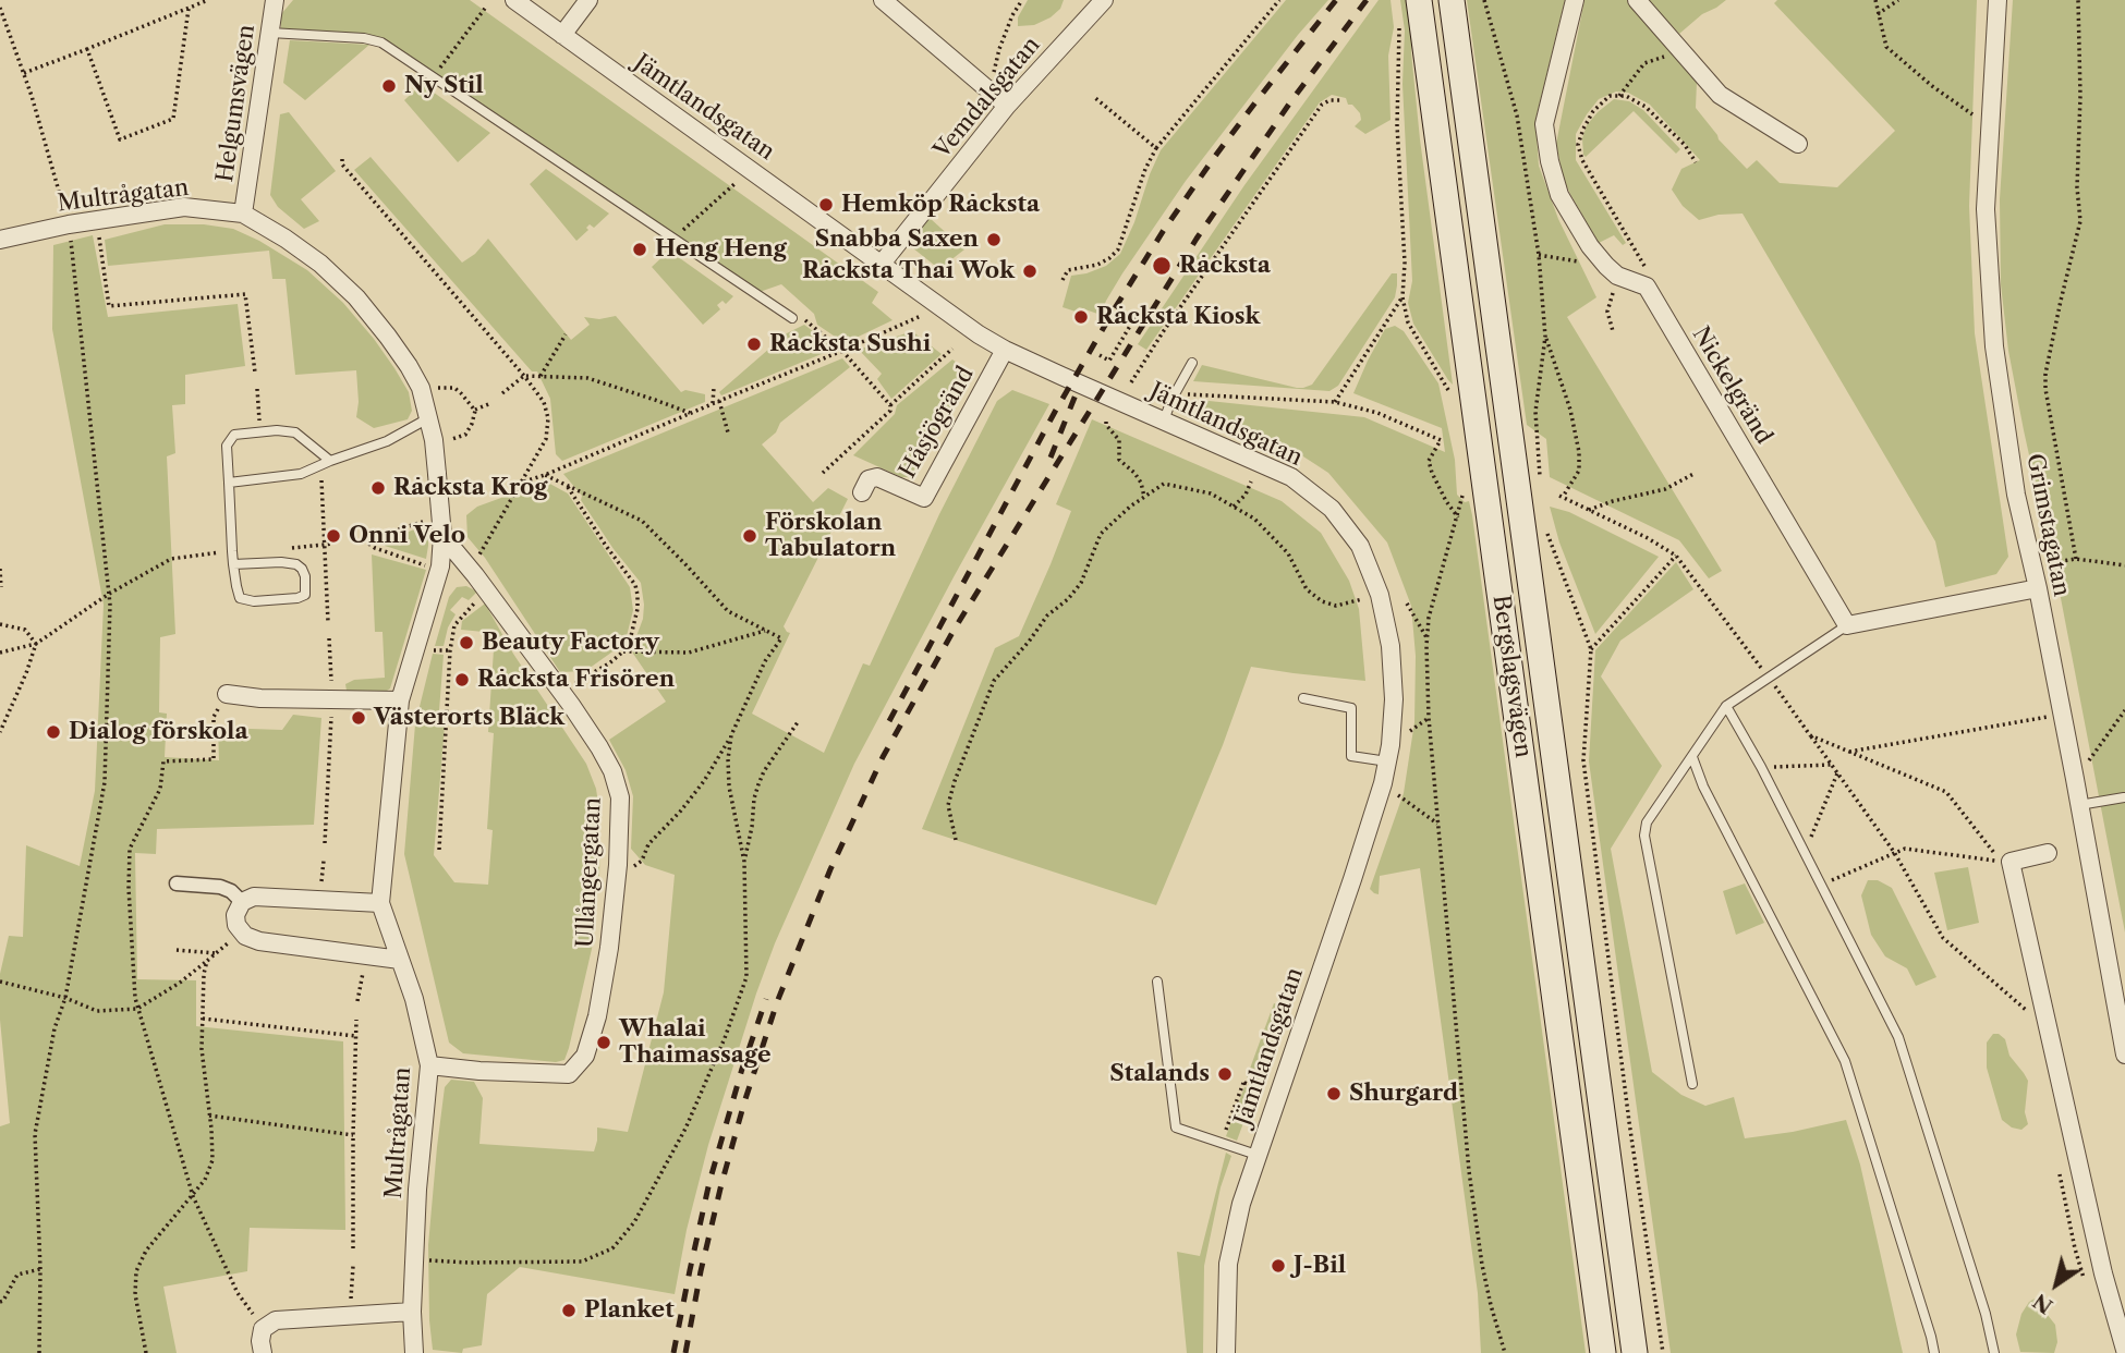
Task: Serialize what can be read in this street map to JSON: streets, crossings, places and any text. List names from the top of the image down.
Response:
{
  "streets": {
    "main road": ["Bergslagsvägen"],
    "street": [
      "Vemdalsgatan",
      "Helgumsvägen",
      "Jämtlandsgatan",
      "Multrågatan",
      "Nickelgränd",
      "Håsjögränd",
      "Grimstagatan",
      "Ullångergatan"
    ]
  },
  "crossings": [
    ["Vemdalsgatan", "Jämtlandsgatan"],
    ["Helgumsvägen", "Multrågatan"],
    ["Jämtlandsgatan", "Håsjögränd"],
    ["Multrågatan", "Ullångergatan"]
  ],
  "places": [
    "Ny Stil",
    "Hemköp Råcksta",
    "Snabba Saxen",
    "Heng Heng",
    "Råcksta",
    "Råcksta Thai Wok",
    "Råcksta Kiosk",
    "Råcksta Sushi",
    "Råcksta Krog",
    "Onni Velo",
    "Förskolan Tabulatorn",
    "Beauty Factory",
    "Råcksta Frisören",
    "Västerorts Bläck",
    "Dialog förskola",
    "Whalai Thaimassage",
    "Stalands",
    "Shurgard",
    "J-Bil",
    "Planket"
  ],
  "north": "bottom left"
}
